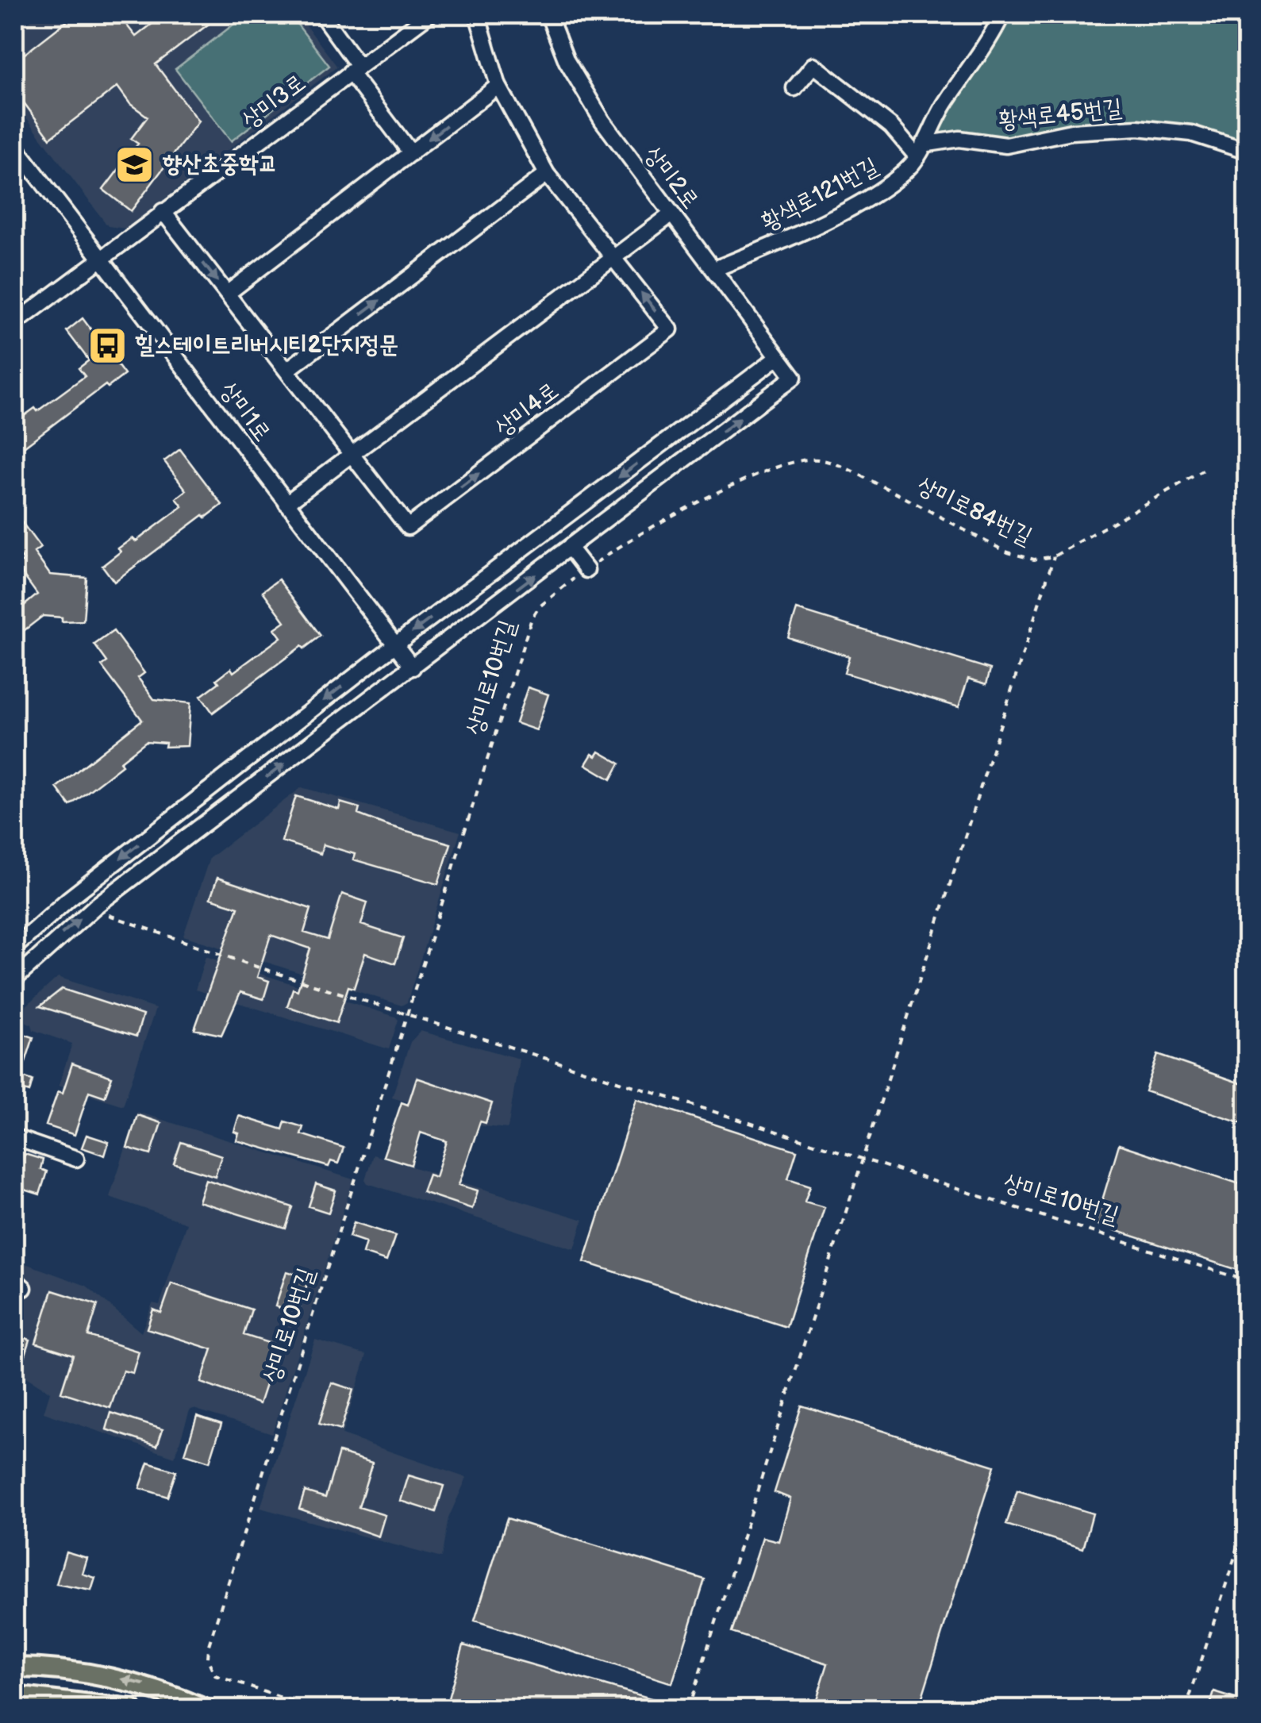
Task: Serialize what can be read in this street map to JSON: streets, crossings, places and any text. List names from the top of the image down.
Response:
{
  "streets": {
    "street": [
      "상미3로",
      "황색로45번길",
      "상미2로",
      "황색로121번길",
      "상미4로",
      "상미1로"
    ],
    "path": ["상미로84번길", "상미로10번길"]
  },
  "crossings": [
    ["상미3로", "상미4로"],
    ["상미3로", "상미1로"],
    ["황색로45번길", "황색로121번길"],
    ["상미2로", "황색로121번길"],
    ["상미로84번길", "상미로10번길"]
  ],
  "places": {
    "school or university": ["향산초중학교"],
    "bus stop": ["힐스테이트리버시티2단지정문"]
  }
}
